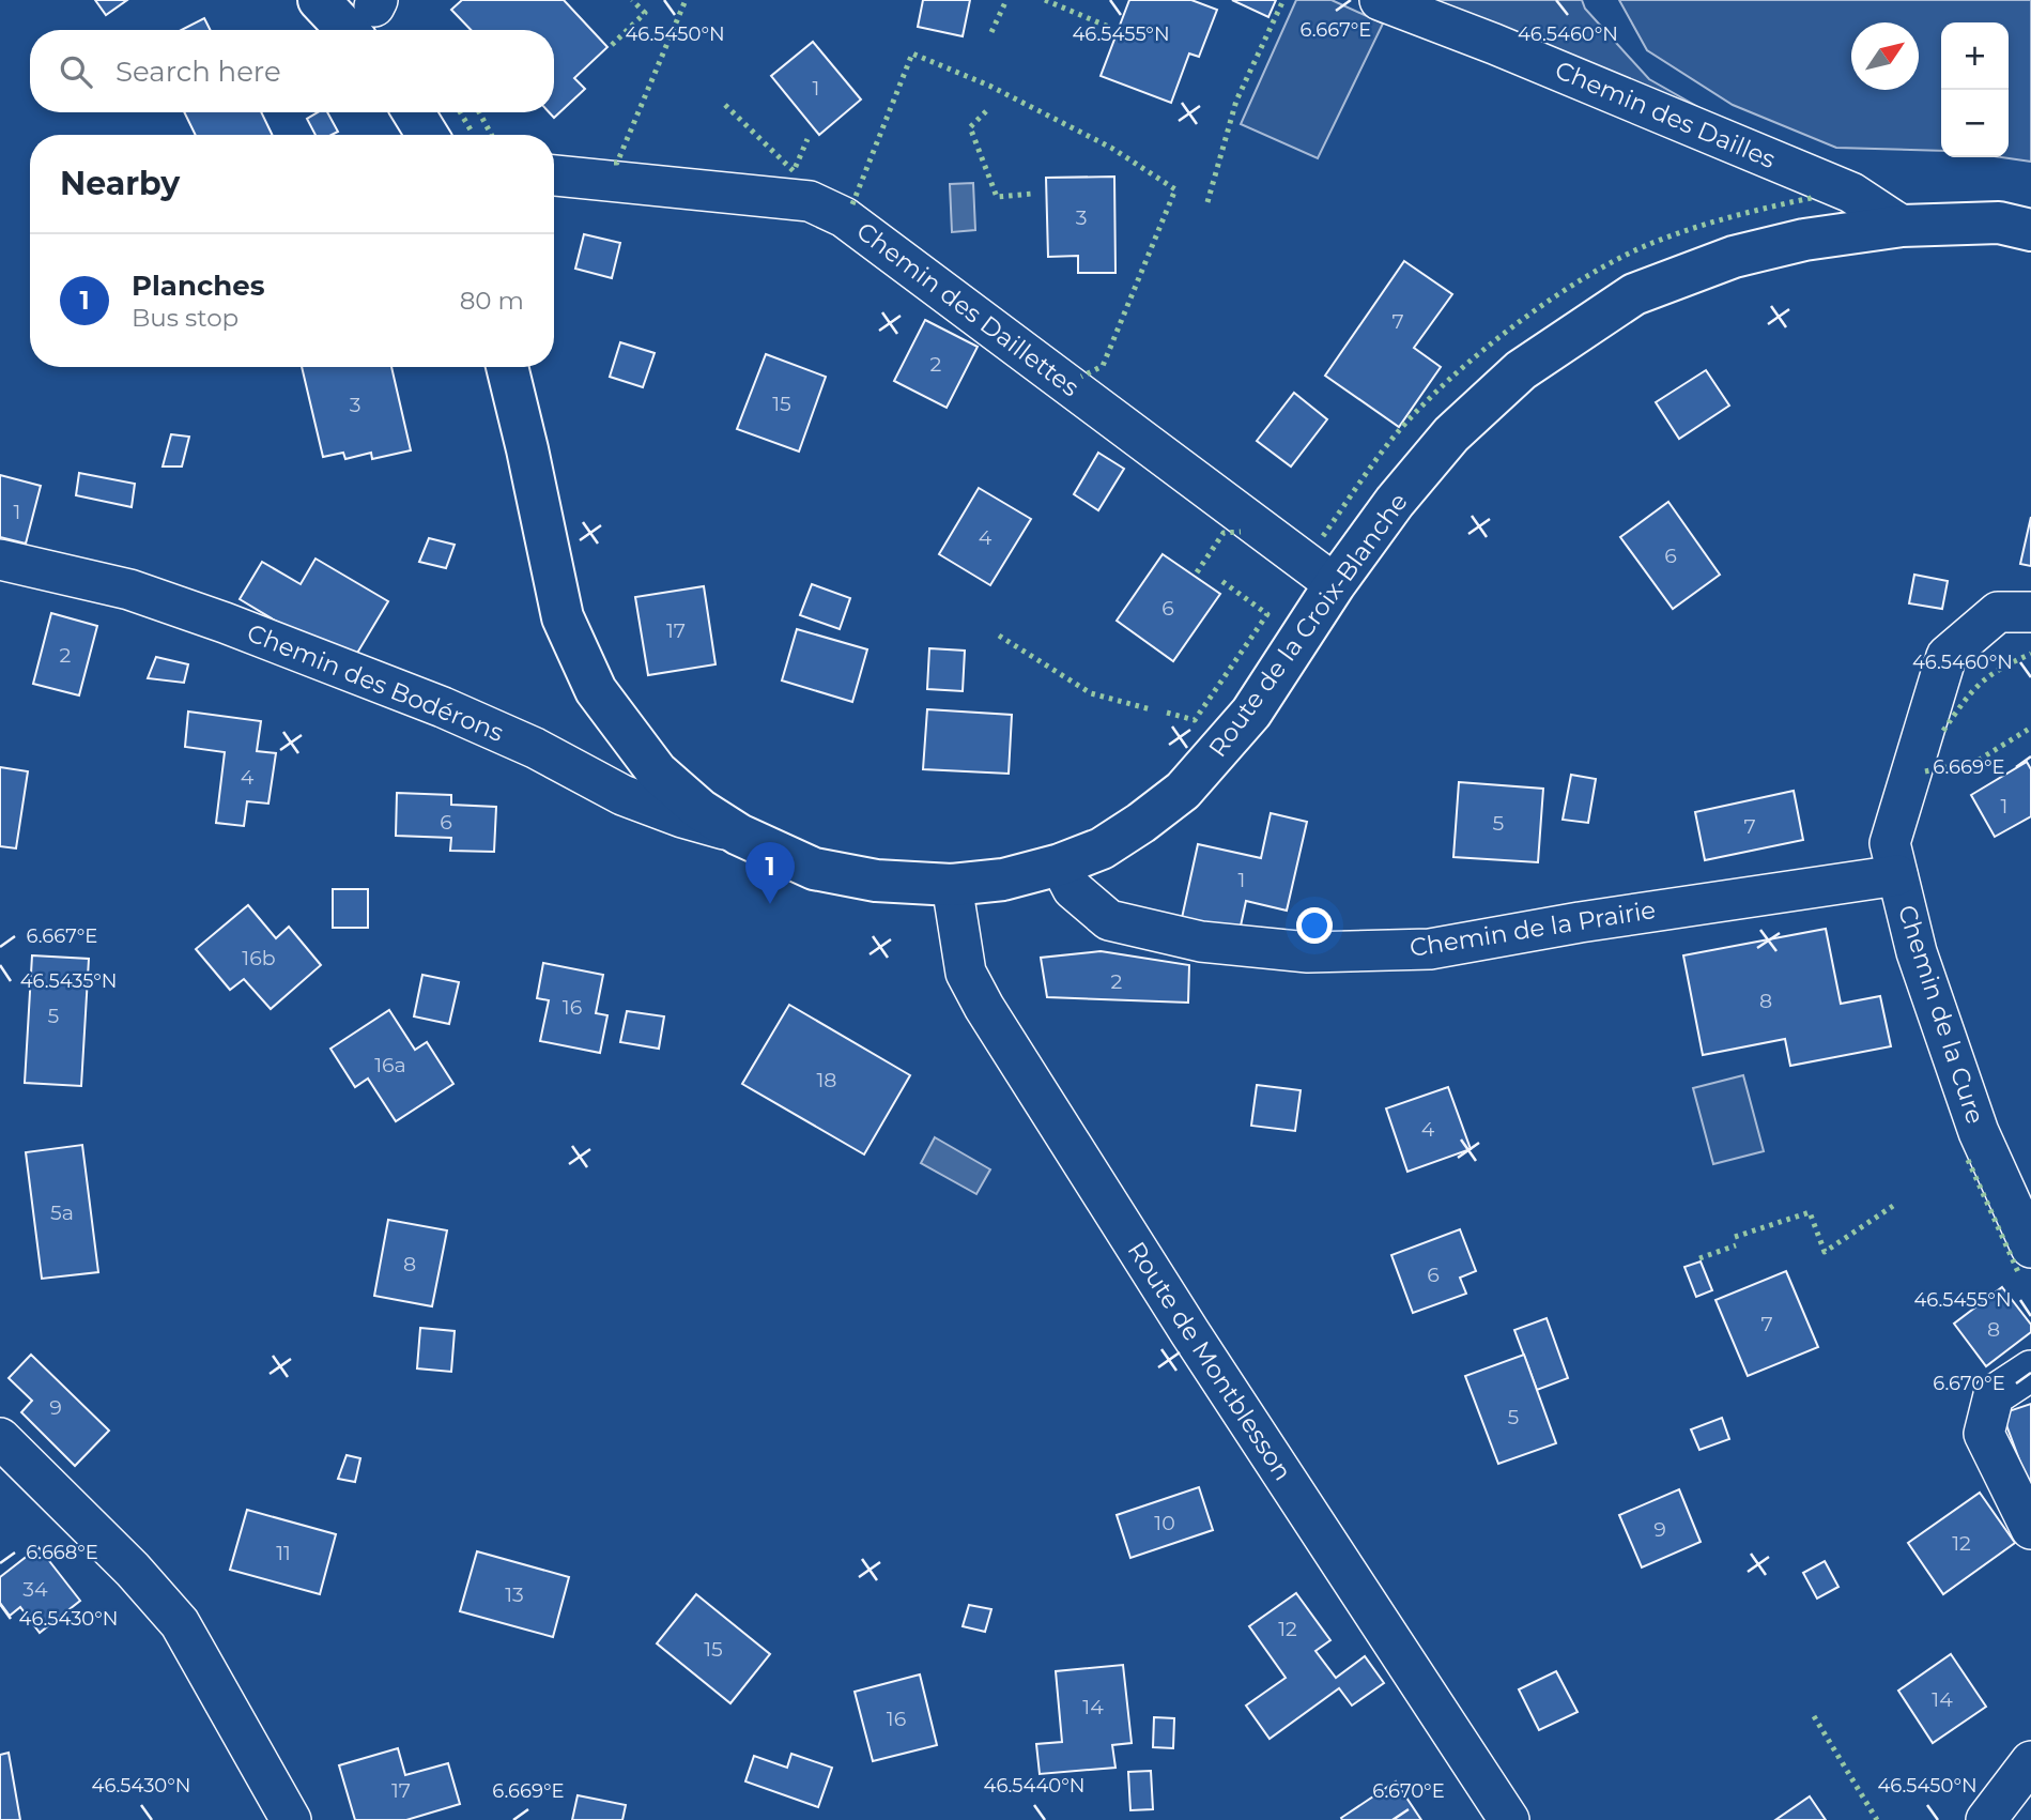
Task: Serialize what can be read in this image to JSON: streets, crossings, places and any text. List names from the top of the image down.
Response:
{
  "streets": {
    "street": [
      "Chemin des Dailles",
      "Chemin des Daillettes",
      "Route de la Croix-Blanche",
      "Chemin des Bodérons",
      "Chemin de la Prairie",
      "Chemin de la Cure",
      "Route de Montblesson"
    ]
  },
  "crossings": [
    ["Chemin des Dailles", "Route de la Croix-Blanche"],
    ["Chemin des Daillettes", "Route de la Croix-Blanche"],
    ["Route de la Croix-Blanche", "Chemin des Bodérons"],
    ["Route de la Croix-Blanche", "Chemin de la Prairie"],
    ["Route de la Croix-Blanche", "Route de Montblesson"],
    ["Chemin de la Prairie", "Chemin de la Cure"]
  ],
  "house_numbers": [
    "1",
    "3",
    "7",
    "2",
    "15",
    "3",
    "1",
    "4",
    "6",
    "6",
    "17",
    "2",
    "4",
    "1",
    "6",
    "5",
    "7",
    "1",
    "16b",
    "2",
    "8",
    "16",
    "5",
    "16a",
    "18",
    "4",
    "5a",
    "8",
    "6",
    "7",
    "8",
    "9",
    "5",
    "10",
    "9",
    "12",
    "11",
    "34",
    "13",
    "12",
    "15",
    "14",
    "14",
    "16",
    "17"
  ],
  "north": "top right",
  "page": {
    "map_buttons": ["+", "−"],
    "search": "Search here",
    "heading": "Nearby",
    "list": [
      {
        "mark": "1",
        "name": "Planches",
        "note": "Bus stop",
        "value": "80 m"
      }
    ],
    "pins": "1"
  },
  "coordinates": [
    "6.667°E",
    "46.5450°N",
    "46.5455°N",
    "46.5460°N",
    "6.669°E",
    "46.5435°N",
    "6.670°E",
    "6.668°E",
    "46.5430°N",
    "46.5440°N"
  ]
}
